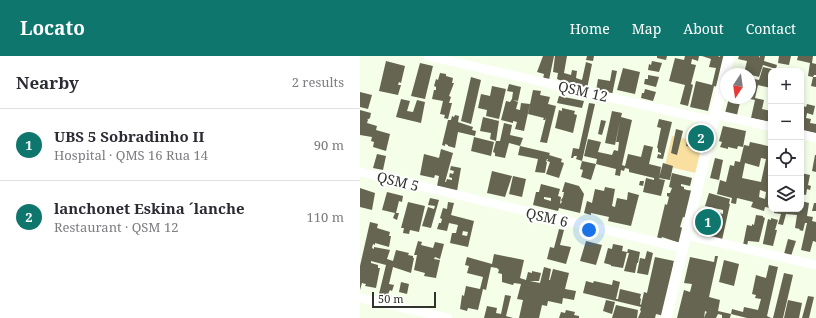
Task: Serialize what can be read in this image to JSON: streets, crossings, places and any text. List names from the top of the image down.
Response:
{
  "streets": {
    "street": ["QSM 12", "QSM 5", "QSM 6"]
  },
  "crossings": [
    ["QSM 5", "QSM 6"]
  ],
  "scale_bar": "50 m",
  "north": "bottom",
  "page": {
    "header": "Locato",
    "nav": [
      "Home",
      "Map",
      "About",
      "Contact"
    ],
    "heading": ["Nearby", "2 results"],
    "map_buttons": ["+", "−"],
    "list": [
      {
        "mark": "1",
        "name": "UBS 5 Sobradinho II",
        "note": "Hospital · QMS 16 Rua 14",
        "value": "90 m"
      },
      {
        "mark": "2",
        "name": "lanchonet Eskina ´lanche",
        "note": "Restaurant · QSM 12",
        "value": "110 m"
      }
    ],
    "pins": ["2", "1"],
    "scale": "50 m"
  }
}
